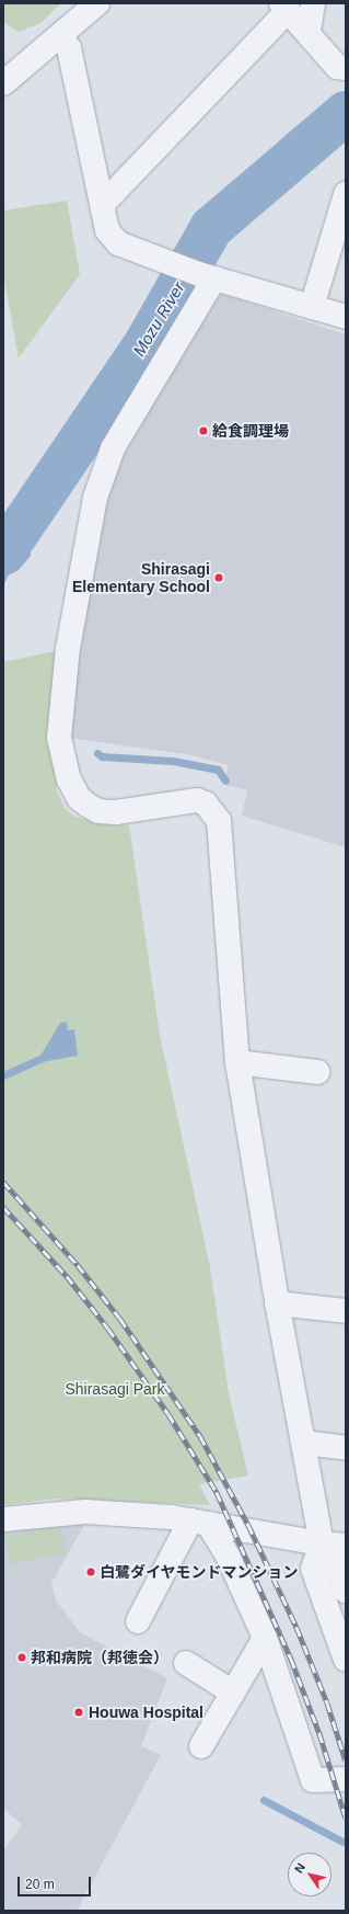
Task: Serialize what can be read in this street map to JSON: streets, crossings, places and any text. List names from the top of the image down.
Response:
{
  "water": ["Mozu River"],
  "parks": ["Shirasagi Park"],
  "places": [
    "給食調理場",
    "Shirasagi Elementary School",
    "白鷺ダイヤモンドマンション",
    "邦和病院（邦徳会）",
    "Houwa Hospital"
  ],
  "scale_bar": "20 m",
  "north": "top left"
}
